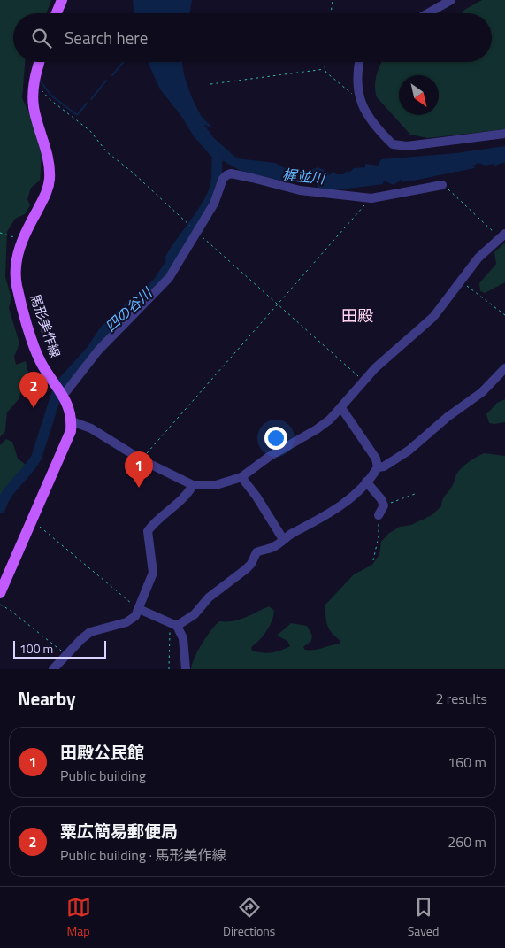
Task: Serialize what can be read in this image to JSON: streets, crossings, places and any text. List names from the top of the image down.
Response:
{
  "streets": {
    "main road": ["馬形美作線"]
  },
  "districts": ["田殿"],
  "water": ["梶並川", "四の谷川"],
  "scale_bar": "100 m",
  "north": "bottom right",
  "page": {
    "search": "Search here",
    "pins": ["2", "1"],
    "scale": "100 m",
    "heading": ["Nearby", "2 results"],
    "list": [
      {
        "mark": "1",
        "name": "田殿公民館",
        "note": "Public building",
        "value": "160 m"
      },
      {
        "mark": "2",
        "name": "粟広簡易郵便局",
        "note": "Public building · 馬形美作線",
        "value": "260 m"
      }
    ],
    "nav": ["Map", "Directions", "Saved"]
  }
}
